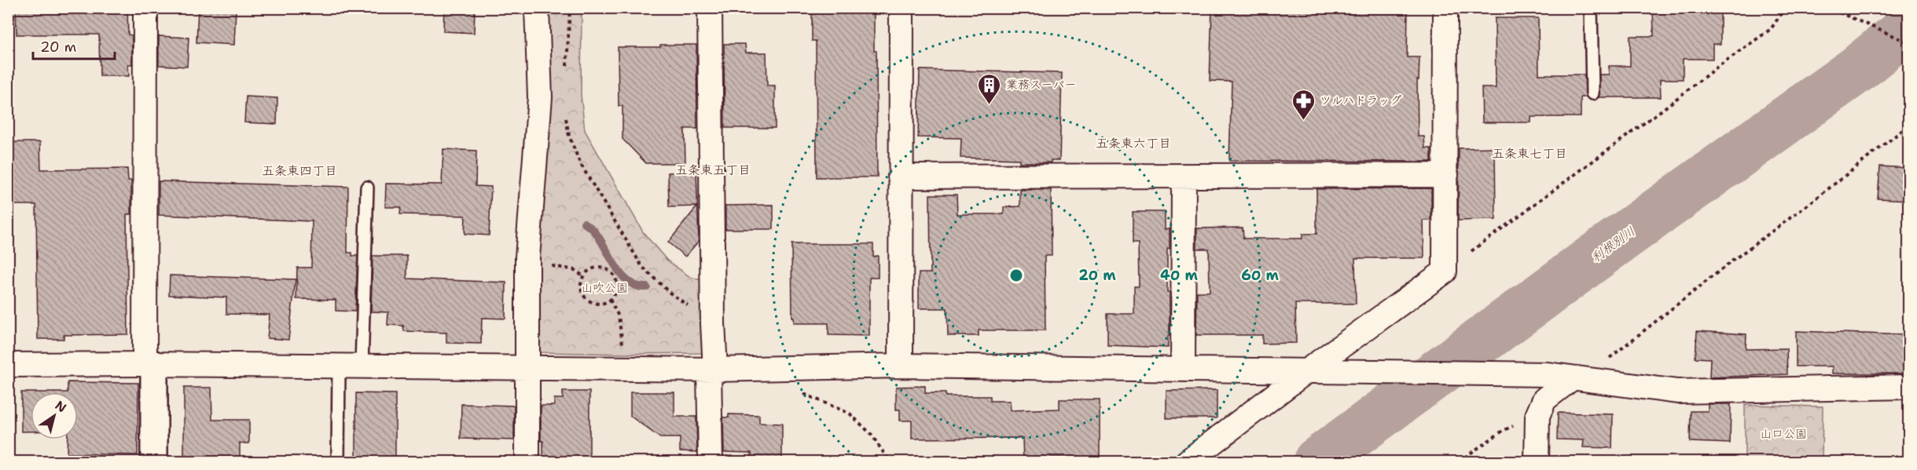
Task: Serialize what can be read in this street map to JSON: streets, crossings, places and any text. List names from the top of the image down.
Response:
{
  "districts": [
    "五条東六丁目",
    "五条東七丁目",
    "五条東五丁目",
    "五条東四丁目"
  ],
  "water": ["利根別川"],
  "parks": ["山吹公園", "山口公園"],
  "places": {
    "building": ["業務スーパー"],
    "pharmacy": ["ツルハドラッグ"]
  },
  "scale_bar": "20 m",
  "north": "top right",
  "rings": ["20 m", "40 m", "60 m"]
}
